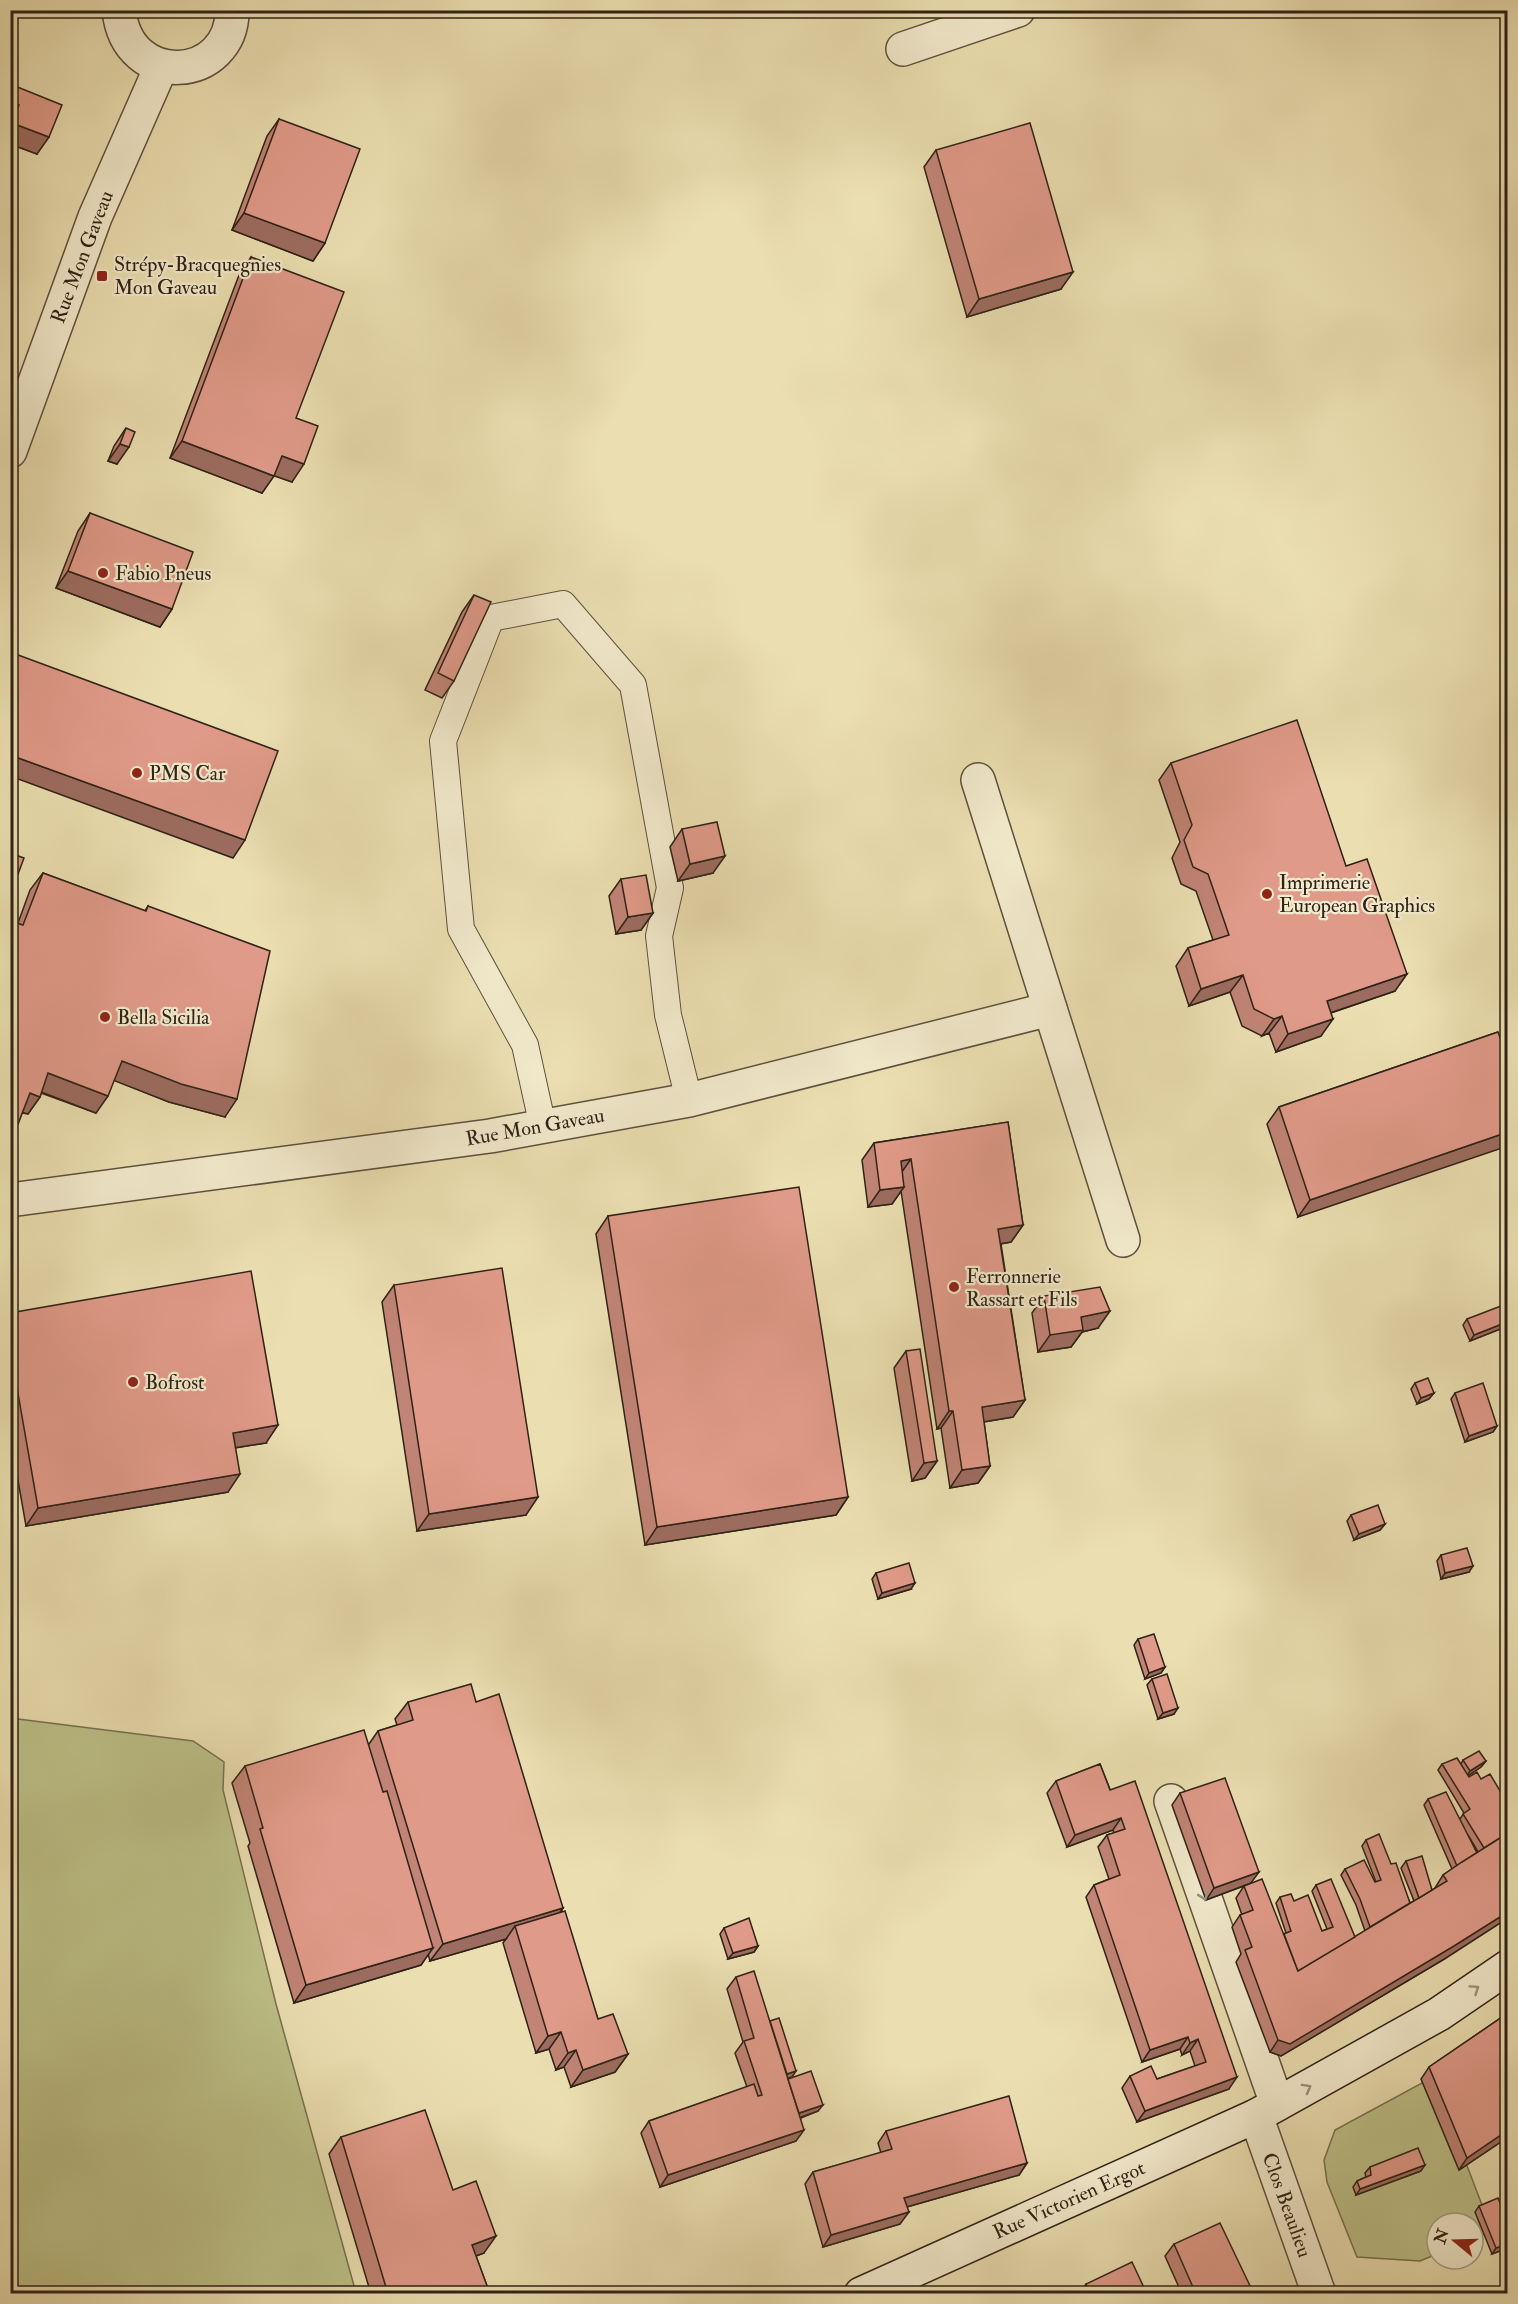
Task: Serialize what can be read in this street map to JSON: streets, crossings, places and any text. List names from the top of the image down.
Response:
{
  "streets": {
    "street": ["Rue Mon Gaveau", "Rue Victorien Ergot", "Clos Beaulieu"]
  },
  "crossings": [
    ["Rue Victorien Ergot", "Clos Beaulieu"]
  ],
  "one_way": ["Rue Victorien Ergot"],
  "places": {
    "transit": ["Strépy-Bracquegnies Mon Gaveau"],
    "other": [
      "Fabio Pneus",
      "PMS Car",
      "Imprimerie European Graphics",
      "Bella Sicilia",
      "Ferronnerie Rassart et Fils",
      "Bofrost"
    ]
  },
  "north": "left"
}
